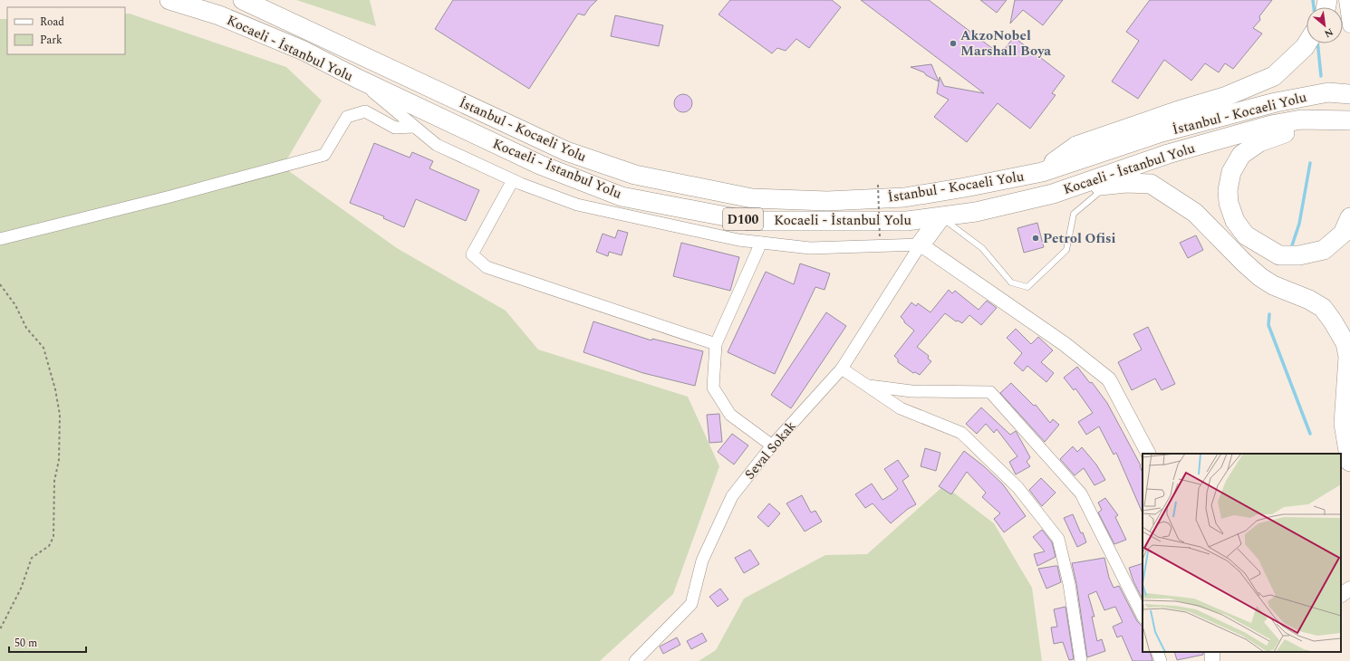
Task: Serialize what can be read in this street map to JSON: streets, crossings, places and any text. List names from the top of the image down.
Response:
{
  "streets": {
    "highway": ["Kocaeli - İstanbul Yolu", "İstanbul - Kocaeli Yolu", "D100"],
    "street": ["Seval Sokak"]
  },
  "places": ["AkzoNobel Marshall Boya", "Petrol Ofisi"],
  "legend": ["Road", "Park"],
  "scale_bar": "50 m",
  "north": "bottom right"
}
